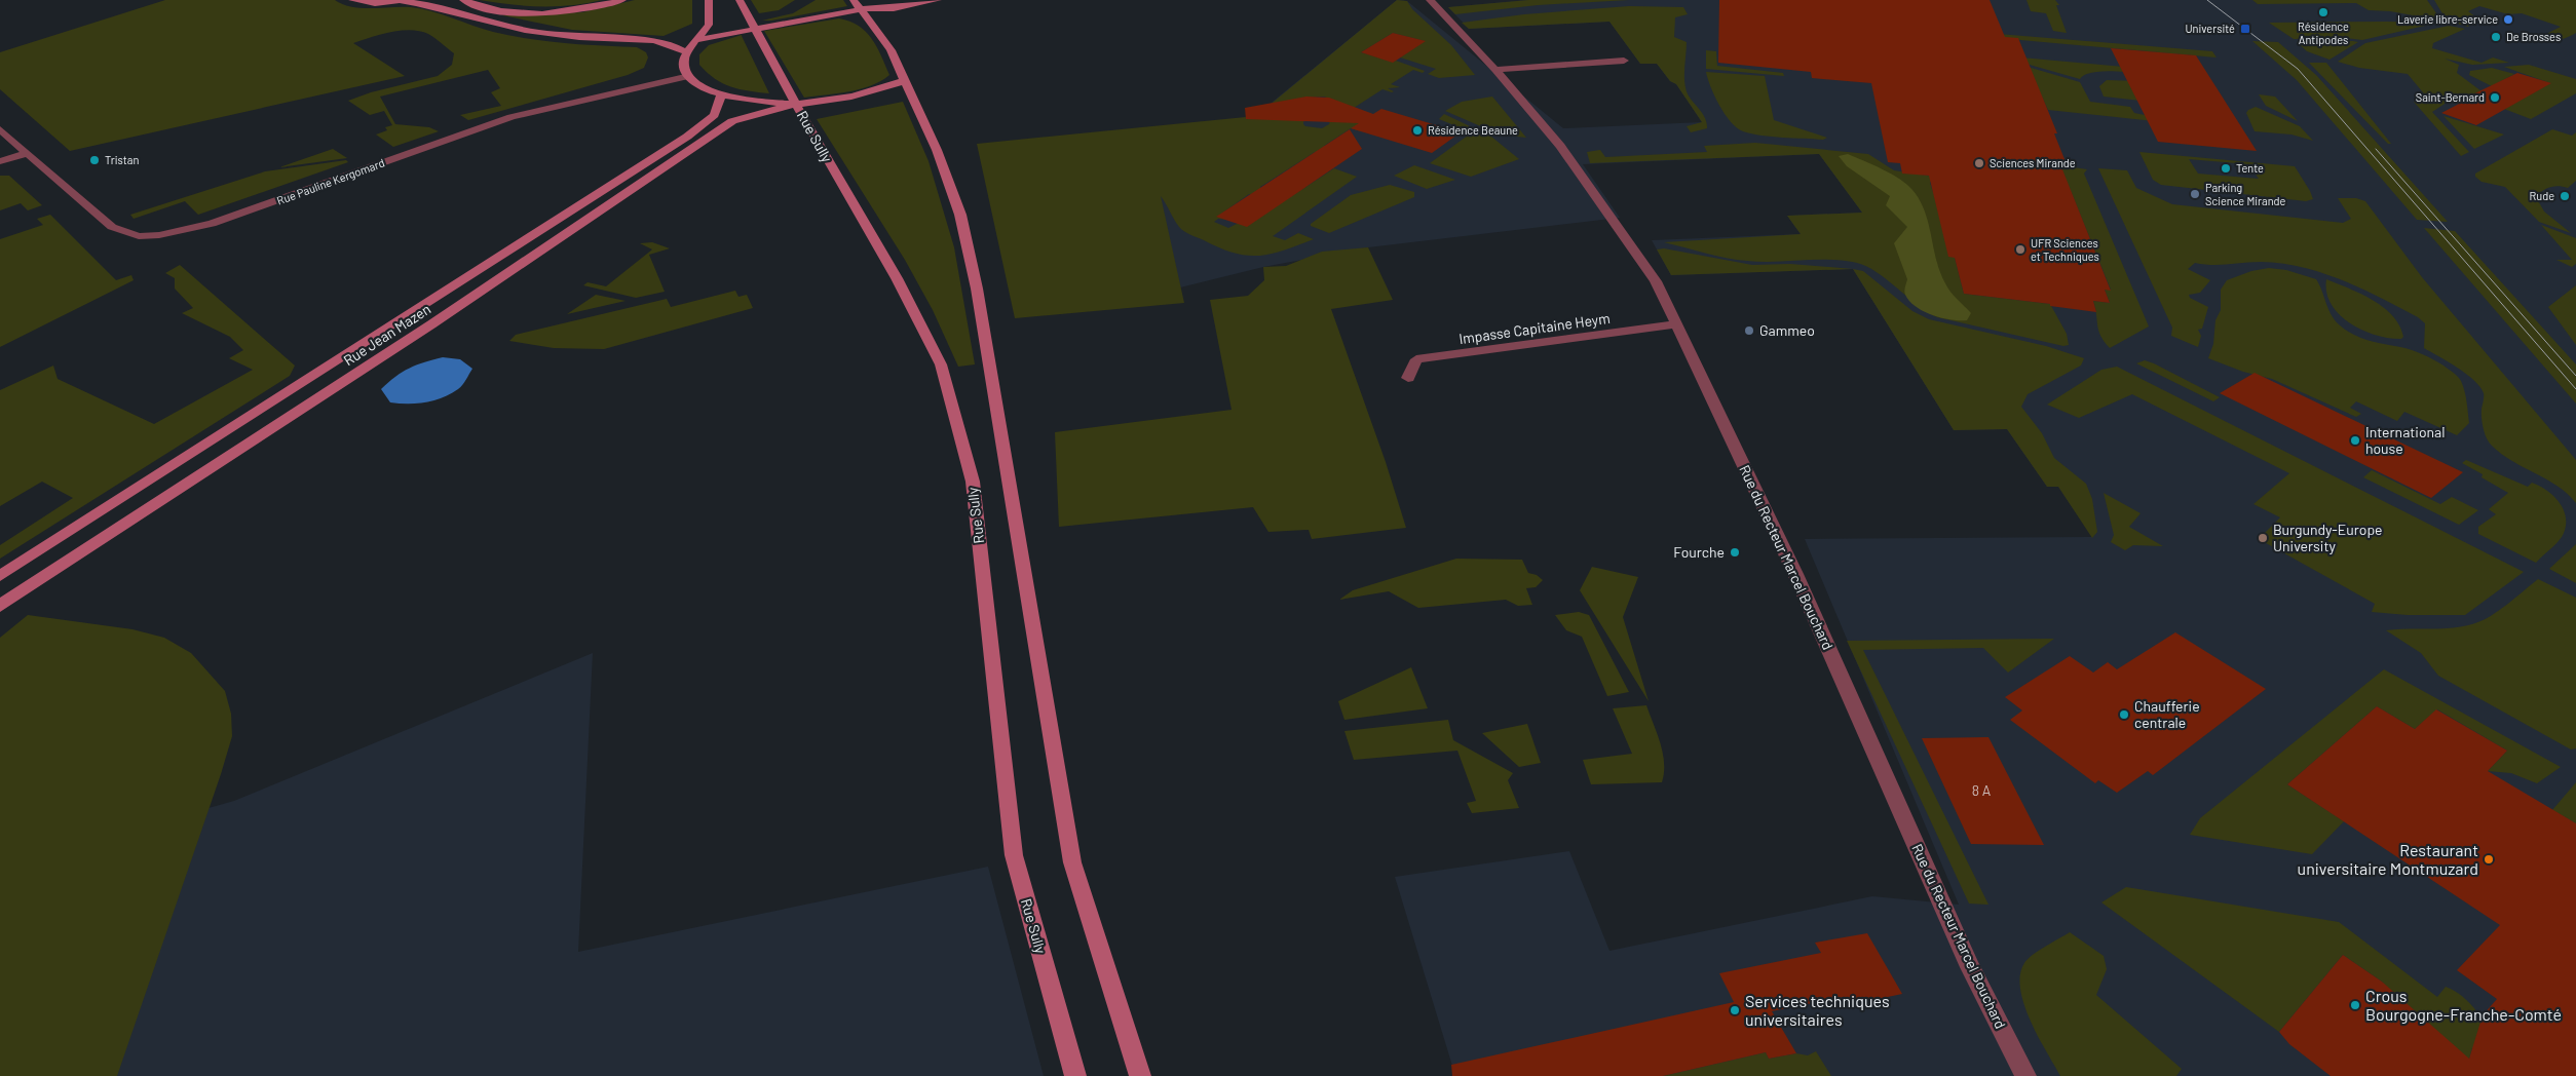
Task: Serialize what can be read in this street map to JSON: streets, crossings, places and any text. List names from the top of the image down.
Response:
{
  "streets": {
    "main road": ["Rue Sully", "Rue Jean Mazen"],
    "street": ["Rue Pauline Kergomard", "Impasse Capitaine Heym", "Rue du Recteur Marcel Bouchard"]
  },
  "crossings": [
    ["Rue Sully", "Rue Jean Mazen"],
    ["Impasse Capitaine Heym", "Rue du Recteur Marcel Bouchard"]
  ],
  "places": {
    "other": [
      "Résidence Antipodes",
      "Laverie libre-service",
      "De Brosses",
      "Saint-Bernard",
      "Résidence Beaune",
      "Tristan",
      "Sciences Mirande",
      "Tente",
      "Parking Science Mirande",
      "Rude",
      "UFR Sciences et Techniques",
      "Gammeo",
      "International house",
      "Burgundy-Europe University",
      "Fourche",
      "Chaufferie centrale",
      "Restaurant universitaire Montmuzard",
      "Crous Bourgogne-Franche-Comté",
      "Services techniques universitaires"
    ],
    "transit": ["Université"]
  },
  "house_numbers": ["8 A"]
}
